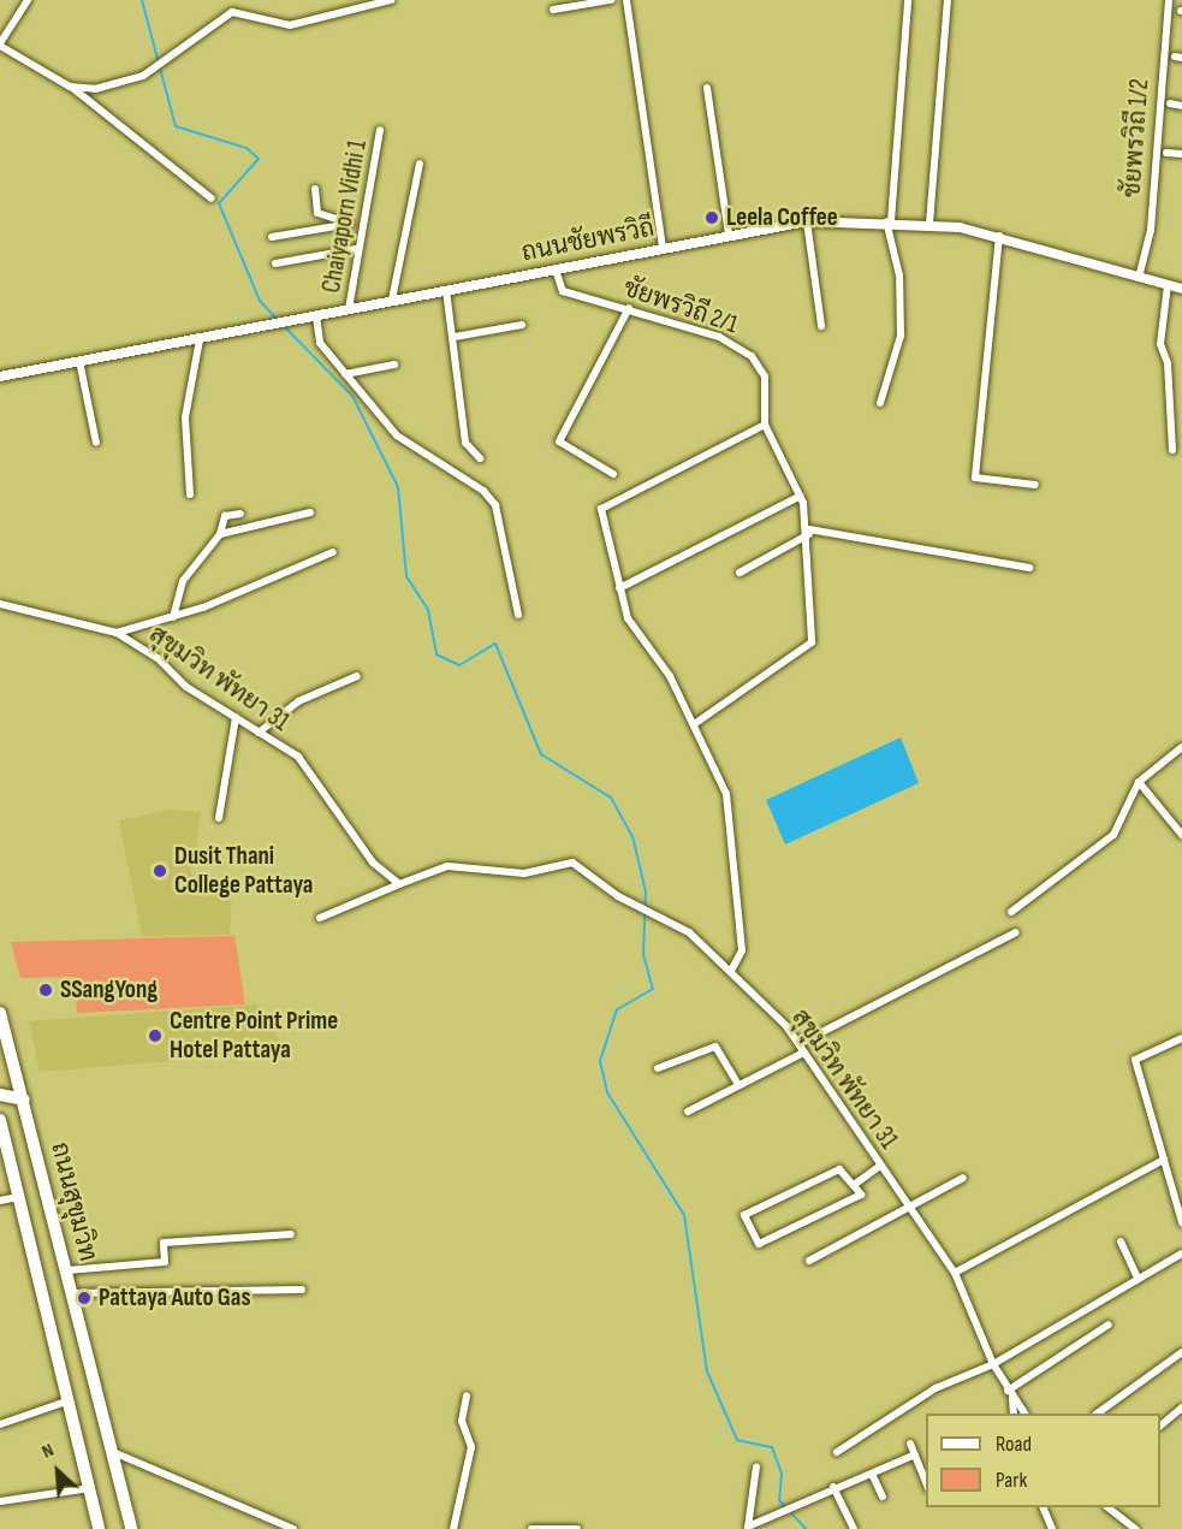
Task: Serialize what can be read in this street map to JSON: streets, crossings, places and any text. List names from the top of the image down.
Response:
{
  "streets": {
    "highway": ["ถนนสุขุมวิท"],
    "main road": ["ถนนชัยพรวิถี"],
    "street": [
      "ชัยพรวิถี 1/2",
      "Chaiyaporn Vidhi 1",
      "ชัยพรวิถี 2/1",
      "สุขุมวิท พัทยา 31"
    ]
  },
  "crossings": [
    ["ชัยพรวิถี 1/2", "ถนนชัยพรวิถี"],
    ["Chaiyaporn Vidhi 1", "ถนนชัยพรวิถี"],
    ["ถนนชัยพรวิถี", "ชัยพรวิถี 2/1"]
  ],
  "places": [
    "Leela Coffee",
    "Dusit Thani College Pattaya",
    "SSangYong",
    "Centre Point Prime Hotel Pattaya",
    "Pattaya Auto Gas"
  ],
  "legend": ["Road", "Park"],
  "north": "top left"
}
